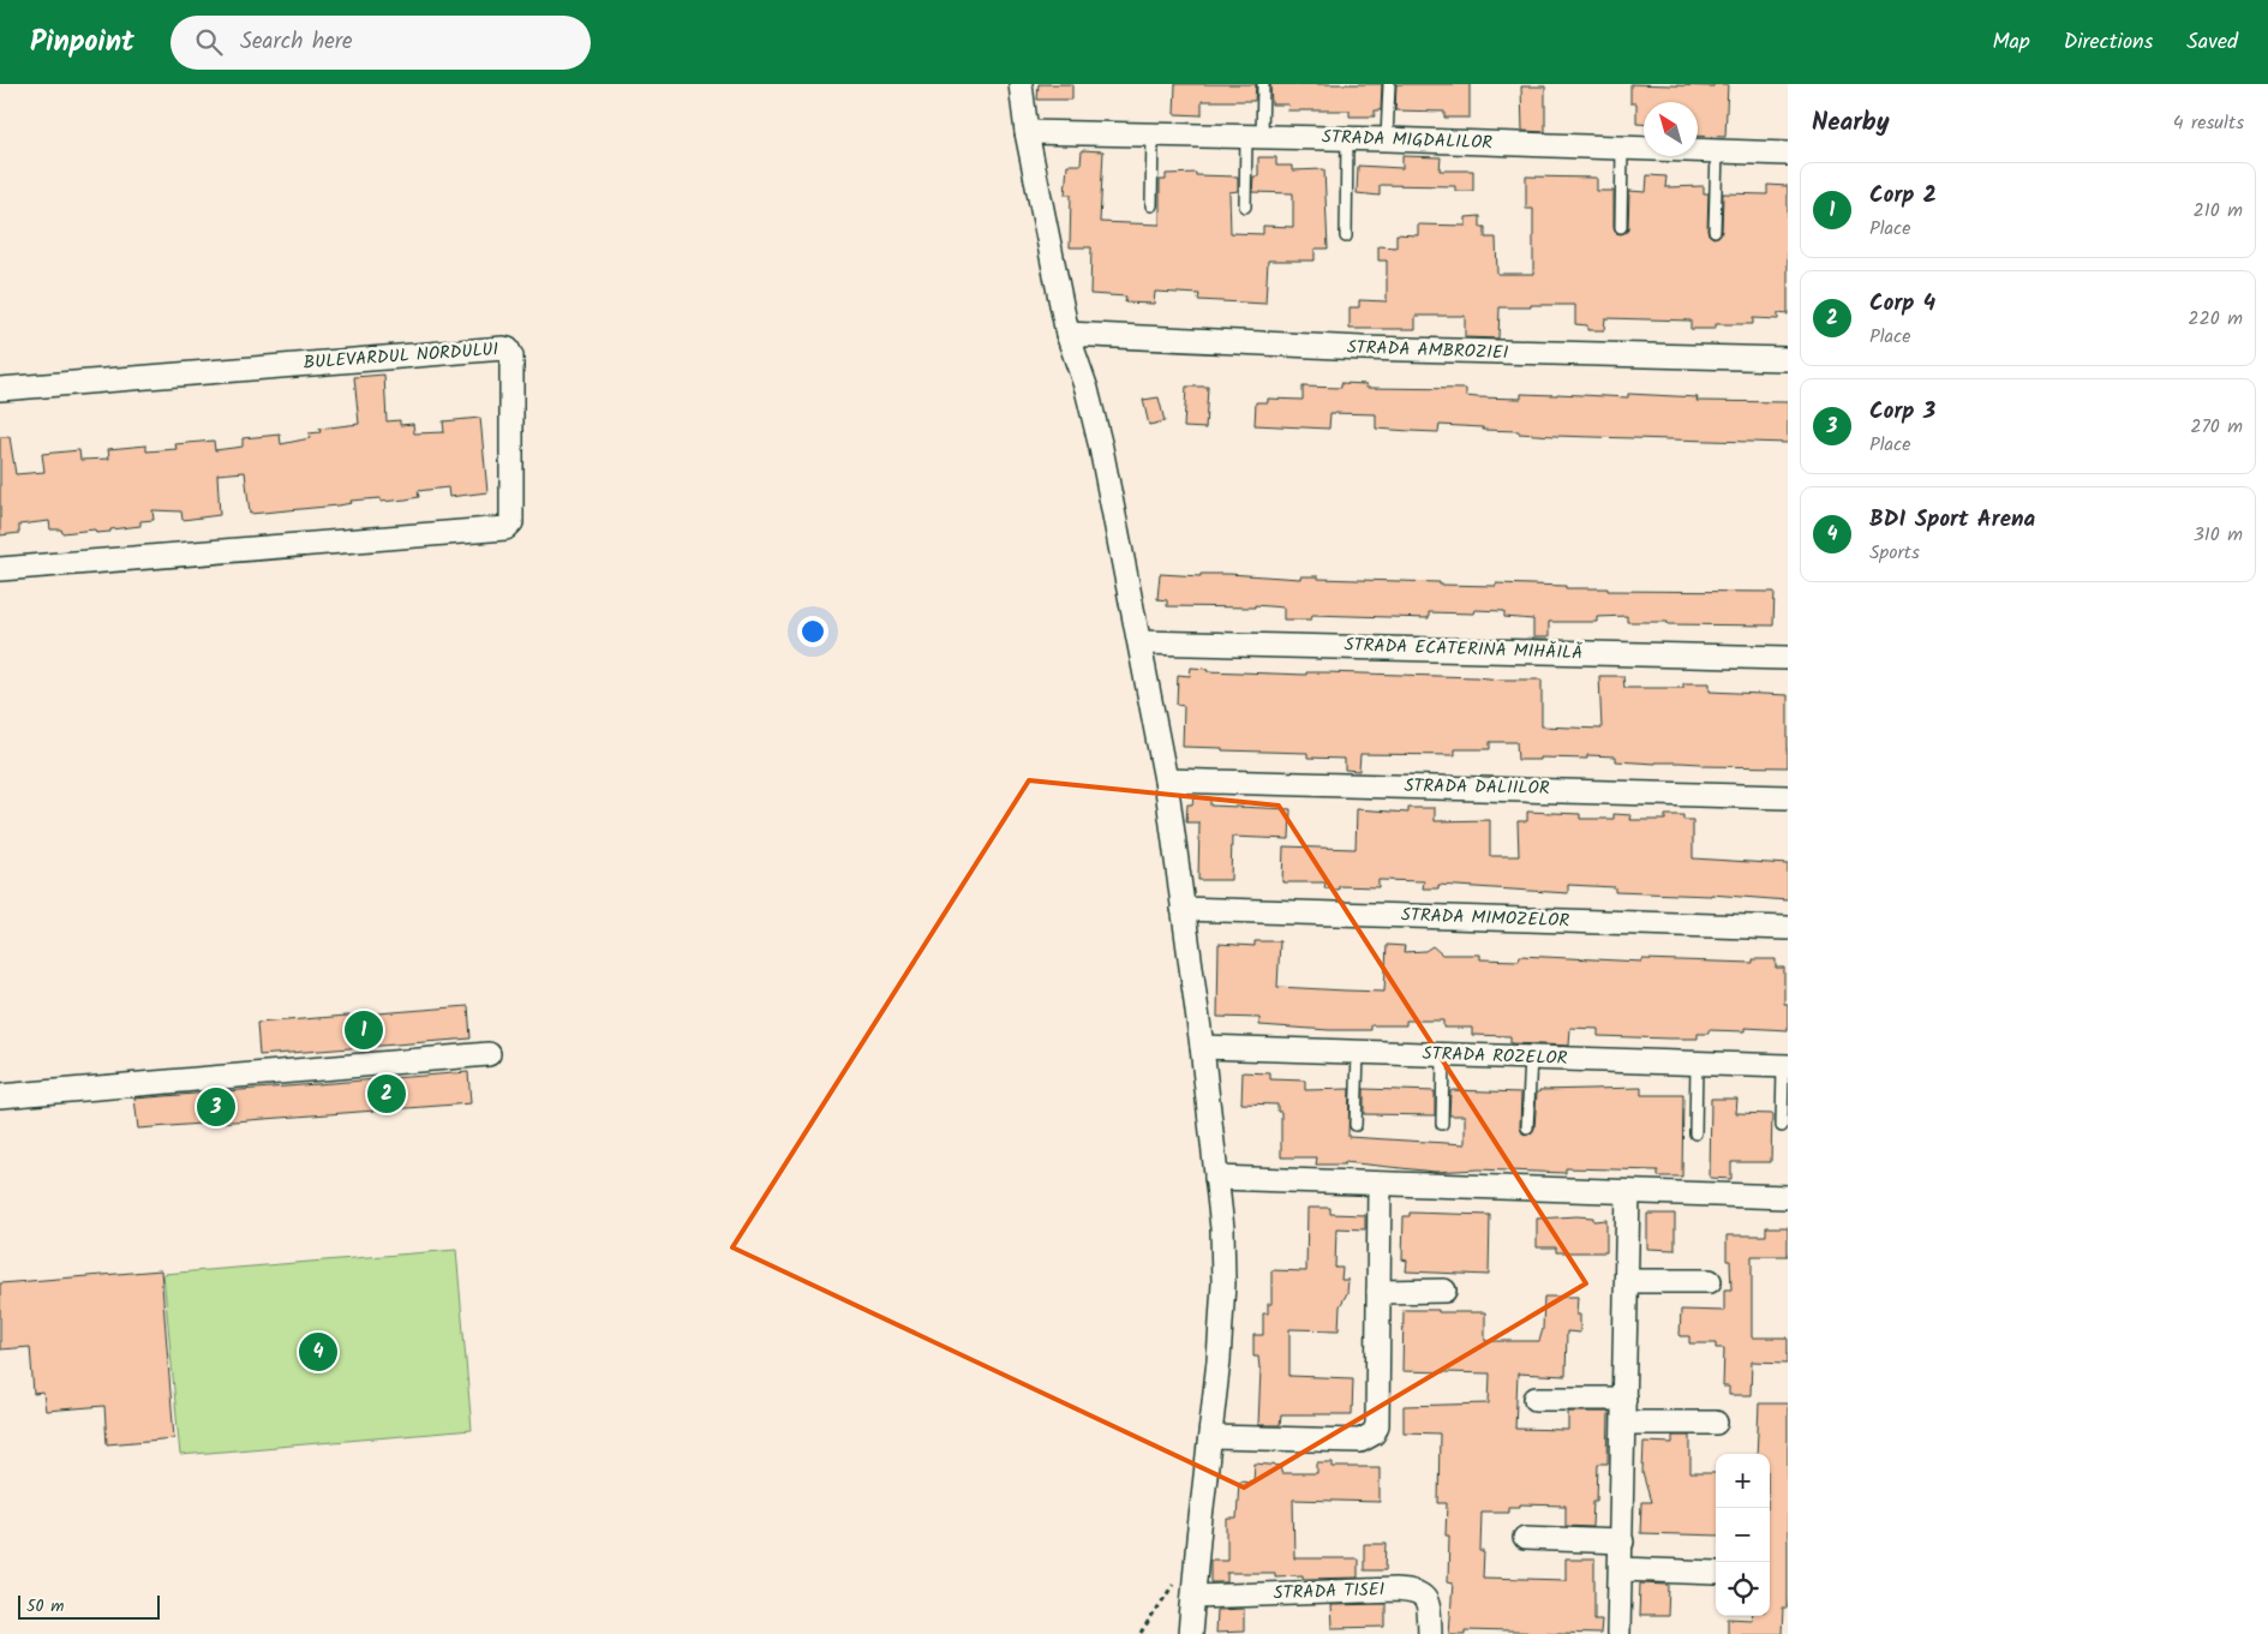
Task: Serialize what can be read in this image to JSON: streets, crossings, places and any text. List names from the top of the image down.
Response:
{
  "streets": {
    "street": [
      "STRADA MIGDALILOR",
      "STRADA AMBROZIEI",
      "BULEVARDUL NORDULUI",
      "STRADA ECATERINA MIHĂILĂ",
      "STRADA DALIILOR",
      "STRADA MIMOZELOR",
      "STRADA ROZELOR",
      "STRADA TISEI"
    ]
  },
  "scale_bar": "50 m",
  "north": "top left",
  "page": {
    "header": "Pinpoint",
    "search": "Search here",
    "nav": ["Map", "Directions", "Saved"],
    "heading": ["Nearby", "4 results"],
    "list": [
      {
        "mark": "1",
        "name": "Corp 2",
        "note": "Place",
        "value": "210 m"
      },
      {
        "mark": "2",
        "name": "Corp 4",
        "note": "Place",
        "value": "220 m"
      },
      {
        "mark": "3",
        "name": "Corp 3",
        "note": "Place",
        "value": "270 m"
      },
      {
        "mark": "4",
        "name": "BDI Sport Arena",
        "note": "Sports",
        "value": "310 m"
      }
    ],
    "pins": [
      "1",
      "2",
      "3",
      "4"
    ],
    "map_buttons": ["+", "−"],
    "scale": "50 m"
  }
}
